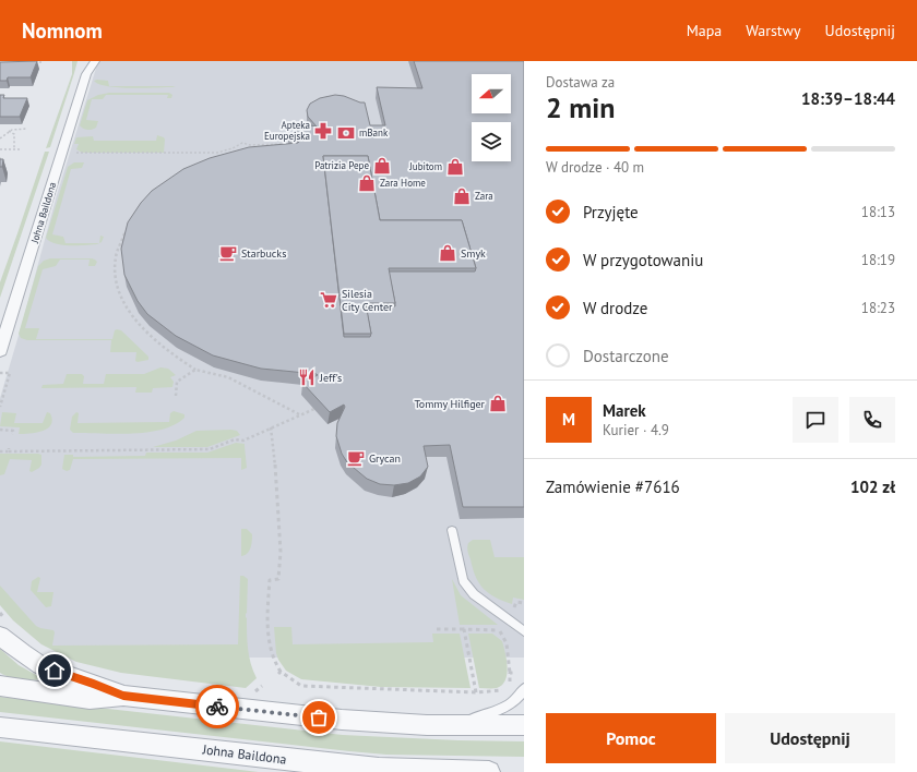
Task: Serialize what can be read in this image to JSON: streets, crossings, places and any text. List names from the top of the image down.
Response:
{
  "streets": {
    "street": ["Johna Baildona"]
  },
  "places": {
    "pharmacy": ["Apteka Europejska"],
    "bank": ["mBank"],
    "shop": [
      "Patrizia Pepe",
      "Jubitom",
      "Zara Home",
      "Zara",
      "Smyk",
      "Tommy Hilfiger"
    ],
    "cafe": ["Starbucks", "Grycan"],
    "supermarket": ["Silesia City Center"],
    "restaurant": ["Jeff's"]
  },
  "north": "left",
  "page": {
    "header": "Nomnom",
    "nav": ["Mapa", "Warstwy", "Udostępnij"],
    "heading": ["2 min", "Dostawa za", "18:39–18:44"],
    "panel": [
      "Marek",
      "Kurier · 4.9",
      "Zamówienie #7616",
      "102 zł"
    ],
    "bar": "W drodze · 40 m",
    "list": [
      ["Przyjęte", "18:13"],
      ["W przygotowaniu", "18:19"],
      ["W drodze", "18:23"],
      "Dostarczone"
    ],
    "round": "M",
    "buttons": ["Pomoc", "Udostępnij"]
  }
}
